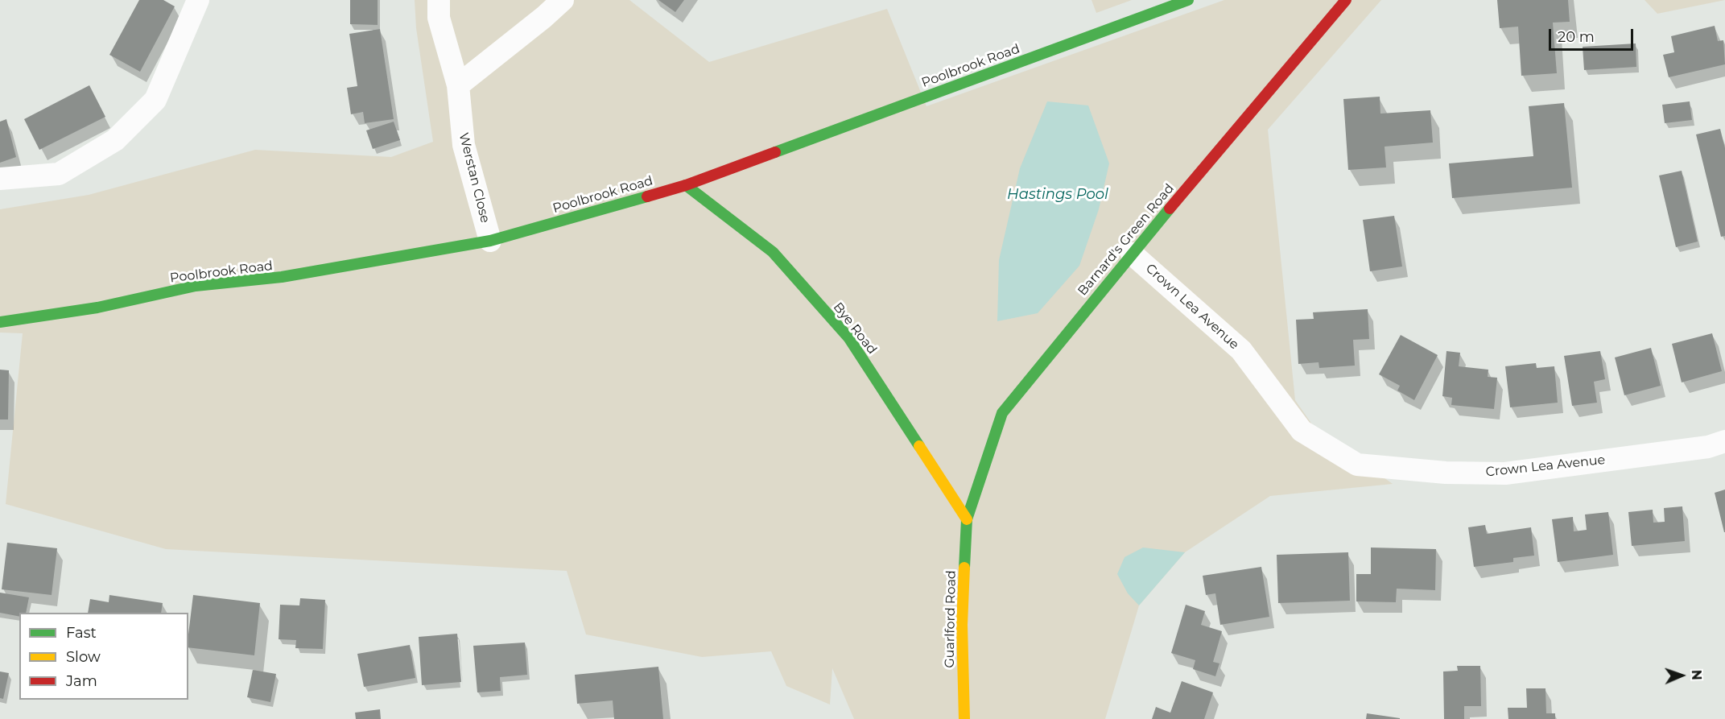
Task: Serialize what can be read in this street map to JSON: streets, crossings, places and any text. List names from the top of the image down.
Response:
{
  "streets": {
    "main road": [
      "Poolbrook Road",
      "Barnard's Green Road",
      "Bye Road",
      "Guarlford Road"
    ],
    "street": ["Werstan Close", "Crown Lea Avenue"]
  },
  "crossings": [
    ["Poolbrook Road", "Werstan Close"],
    ["Poolbrook Road", "Bye Road"],
    ["Barnard's Green Road", "Crown Lea Avenue"],
    ["Barnard's Green Road", "Bye Road"],
    ["Barnard's Green Road", "Guarlford Road"],
    ["Bye Road", "Guarlford Road"]
  ],
  "water": ["Hastings Pool"],
  "legend": ["Fast", "Slow", "Jam"],
  "scale_bar": "20 m",
  "north": "right"
}
